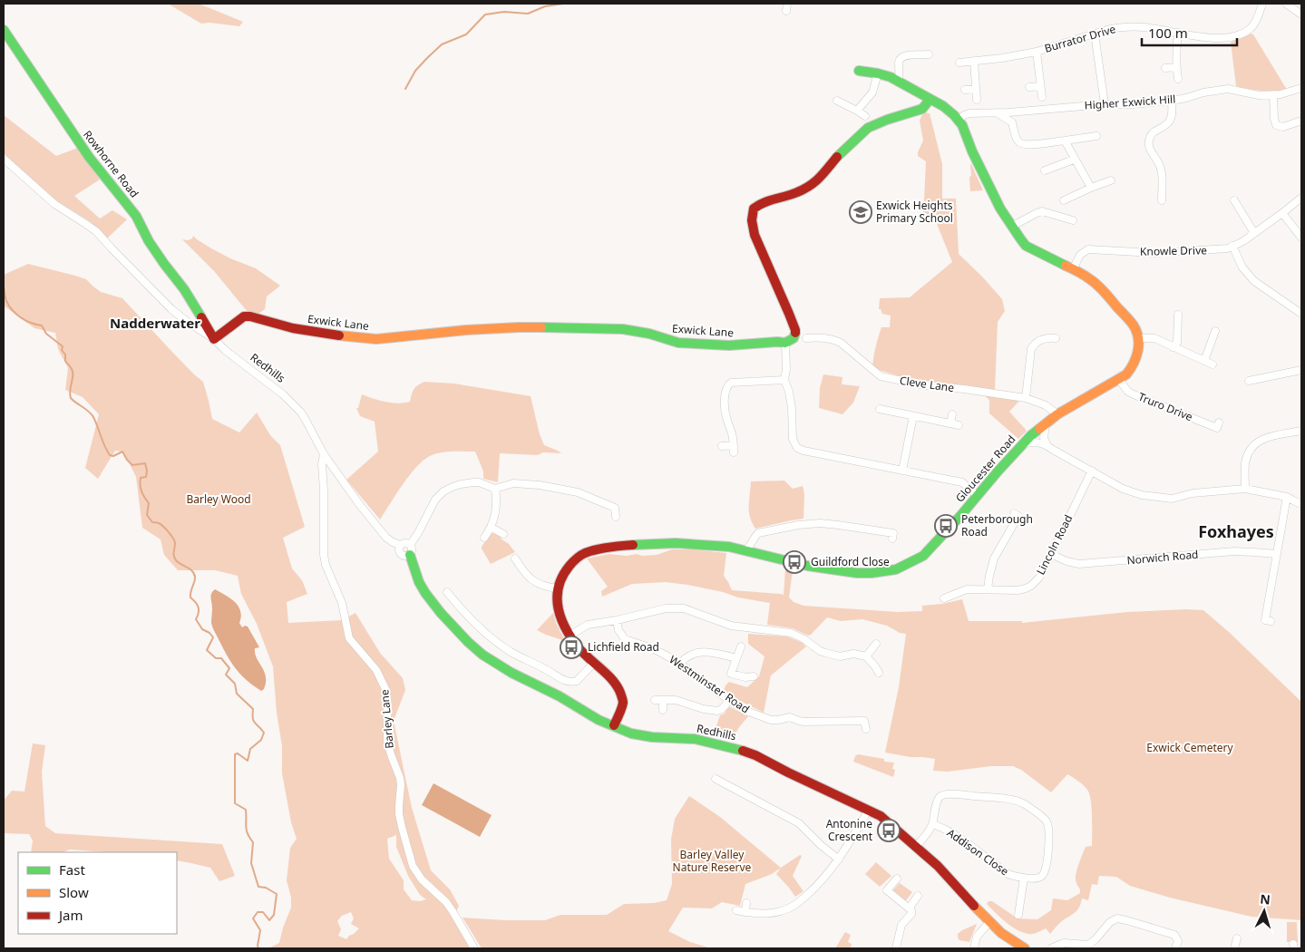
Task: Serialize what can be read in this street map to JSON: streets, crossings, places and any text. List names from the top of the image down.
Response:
{
  "streets": {
    "street": [
      "Burrator Drive",
      "Higher Exwick Hill",
      "Rowhorne Road",
      "Knowle Drive",
      "Exwick Lane",
      "Redhills",
      "Cleve Lane",
      "Truro Drive",
      "Gloucester Road",
      "Lincoln Road",
      "Norwich Road",
      "Westminster Road",
      "Barley Lane",
      "Addison Close"
    ]
  },
  "crossings": [
    ["Rowhorne Road", "Exwick Lane"],
    ["Rowhorne Road", "Redhills"],
    ["Exwick Lane", "Redhills"],
    ["Redhills", "Barley Lane"],
    ["Redhills", "Addison Close"],
    ["Cleve Lane", "Gloucester Road"],
    ["Truro Drive", "Gloucester Road"],
    ["Lincoln Road", "Norwich Road"]
  ],
  "districts": ["Nadderwater", "Foxhayes"],
  "parks": ["Barley Wood", "Exwick Cemetery", "Barley Valley Nature Reserve"],
  "places": {
    "school or university": ["Exwick Heights Primary School"],
    "bus stop": [
      "Peterborough Road",
      "Guildford Close",
      "Lichfield Road",
      "Antonine Crescent"
    ]
  },
  "legend": ["Fast", "Slow", "Jam"],
  "scale_bar": "100 m",
  "north": "top"
}
